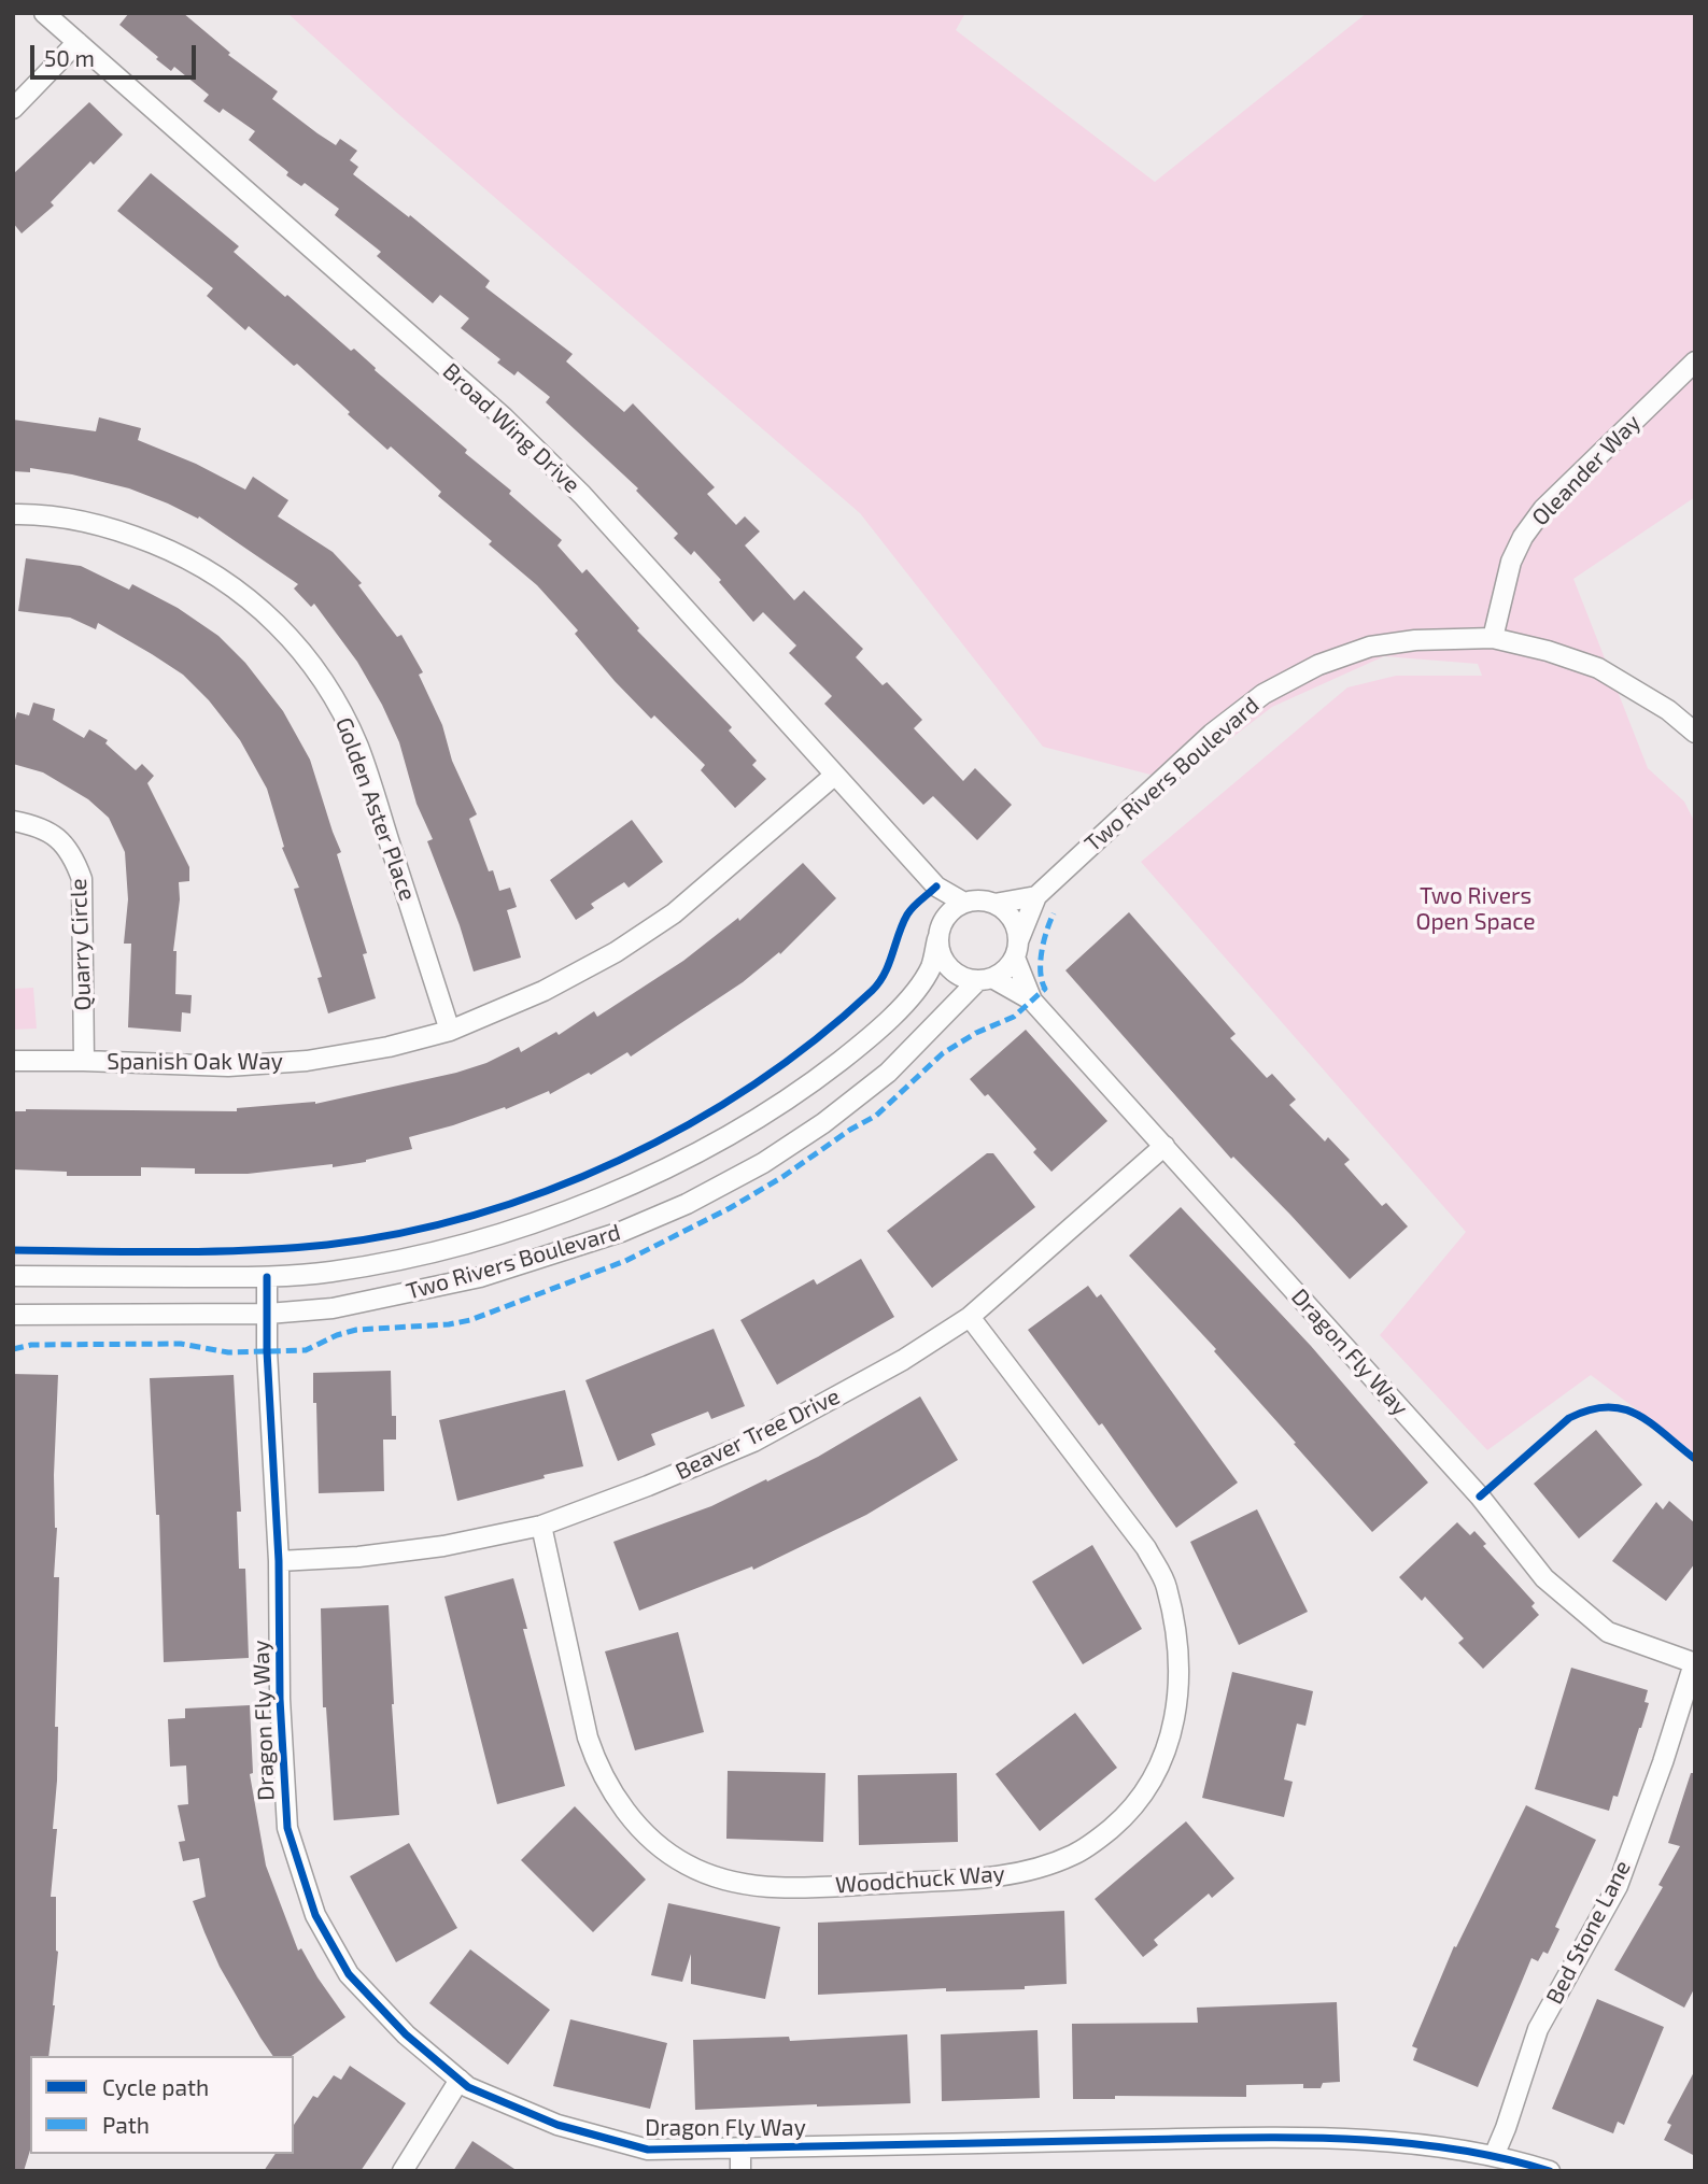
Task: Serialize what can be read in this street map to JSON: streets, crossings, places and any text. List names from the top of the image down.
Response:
{
  "streets": {
    "street": [
      "Broad Wing Drive",
      "Oleander Way",
      "Two Rivers Boulevard",
      "Golden Aster Place",
      "Quarry Circle",
      "Spanish Oak Way",
      "Dragon Fly Way",
      "Beaver Tree Drive",
      "Woodchuck Way",
      "Bed Stone Lane"
    ]
  },
  "crossings": [
    ["Broad Wing Drive", "Two Rivers Boulevard"],
    ["Broad Wing Drive", "Spanish Oak Way"],
    ["Broad Wing Drive", "Dragon Fly Way"],
    ["Oleander Way", "Two Rivers Boulevard"],
    ["Two Rivers Boulevard", "Dragon Fly Way"],
    ["Golden Aster Place", "Spanish Oak Way"],
    ["Quarry Circle", "Spanish Oak Way"],
    ["Dragon Fly Way", "Beaver Tree Drive"],
    ["Dragon Fly Way", "Bed Stone Lane"],
    ["Beaver Tree Drive", "Woodchuck Way"]
  ],
  "parks": ["Two Rivers Open Space"],
  "legend": ["Cycle path", "Path"],
  "scale_bar": "50 m"
}
